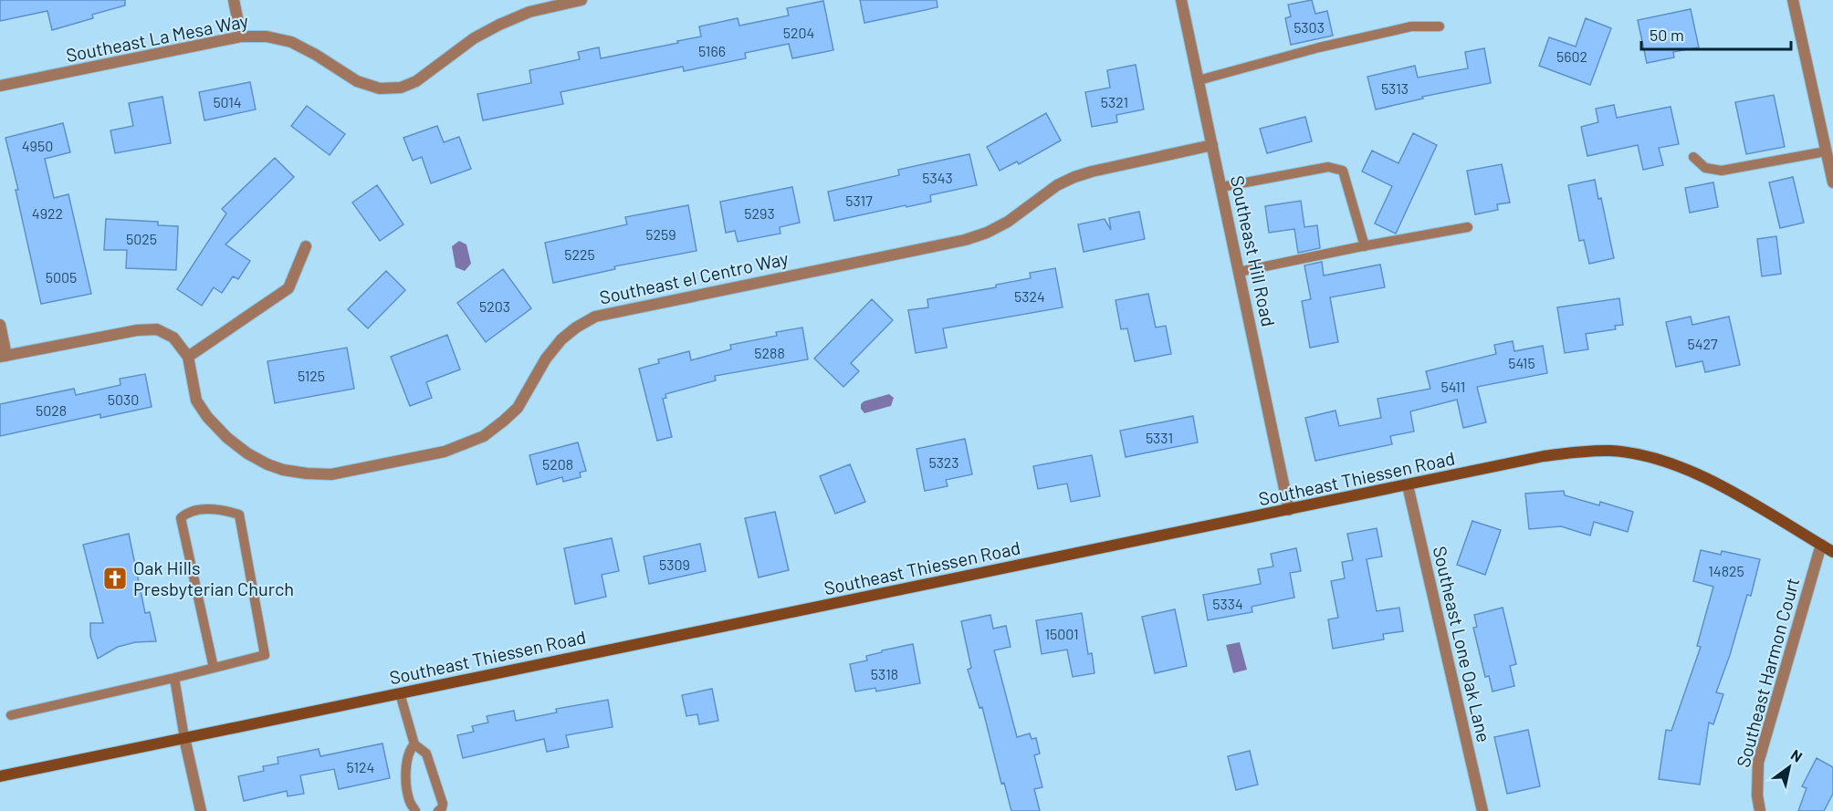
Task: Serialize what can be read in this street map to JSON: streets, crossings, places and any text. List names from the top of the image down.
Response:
{
  "streets": {
    "main road": ["Southeast Thiessen Road"],
    "street": [
      "Southeast La Mesa Way",
      "Southeast Hill Road",
      "Southeast el Centro Way",
      "Southeast Lone Oak Lane",
      "Southeast Harmon Court"
    ]
  },
  "crossings": [
    ["Southeast Hill Road", "Southeast el Centro Way"],
    ["Southeast Hill Road", "Southeast Thiessen Road"],
    ["Southeast Thiessen Road", "Southeast Lone Oak Lane"],
    ["Southeast Thiessen Road", "Southeast Harmon Court"]
  ],
  "places": {
    "church": ["Oak Hills Presbyterian Church"]
  },
  "house_numbers": [
    "5303",
    "5204",
    "5166",
    "5602",
    "5313",
    "5014",
    "5321",
    "4950",
    "5343",
    "5317",
    "4922",
    "5293",
    "5259",
    "5025",
    "5225",
    "5005",
    "5324",
    "5203",
    "5427",
    "5288",
    "5415",
    "5125",
    "5411",
    "5030",
    "5028",
    "5331",
    "5323",
    "5208",
    "5309",
    "14825",
    "5334",
    "15001",
    "5318",
    "5124"
  ],
  "scale_bar": "50 m",
  "north": "top right"
}
